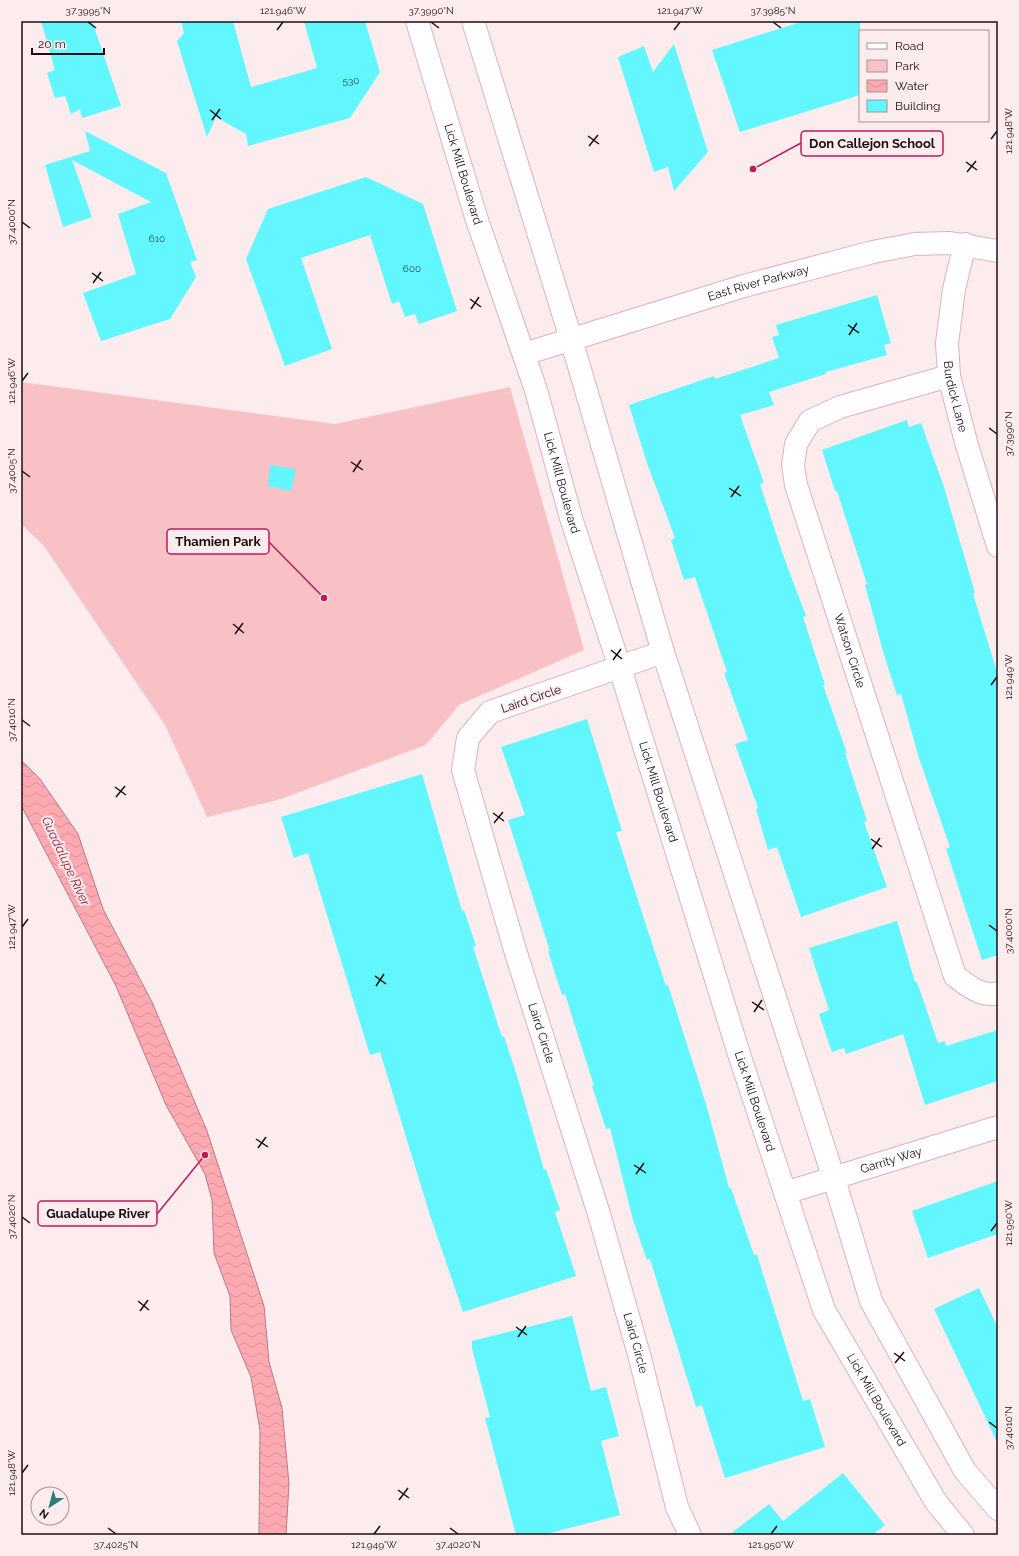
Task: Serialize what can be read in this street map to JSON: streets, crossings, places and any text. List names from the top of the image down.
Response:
{
  "streets": {
    "main road": [
      "Lick Mill Boulevard",
      "East River Parkway",
      "Burdick Lane",
      "Watson Circle",
      "Laird Circle",
      "Garrity Way"
    ]
  },
  "crossings": [
    ["Lick Mill Boulevard", "East River Parkway"],
    ["Lick Mill Boulevard", "Laird Circle"],
    ["Lick Mill Boulevard", "Garrity Way"],
    ["East River Parkway", "Burdick Lane"],
    ["Burdick Lane", "Watson Circle"]
  ],
  "water": ["Guadalupe River"],
  "places": ["Don Callejon School", "Thamien Park", "Guadalupe River"],
  "house_numbers": ["530", "610", "600"],
  "legend": [
    "Road",
    "Park",
    "Water",
    "Building"
  ],
  "scale_bar": "20 m",
  "north": "bottom left",
  "coordinates": [
    "37.3995°N",
    "121.946°W",
    "37.3990°N",
    "121.947°W",
    "37.3985°N",
    "121.948°W",
    "37.4000°N",
    "37.4005°N",
    "121.949°W",
    "37.4010°N",
    "37.4020°N",
    "121.950°W",
    "37.4025°N"
  ]
}
